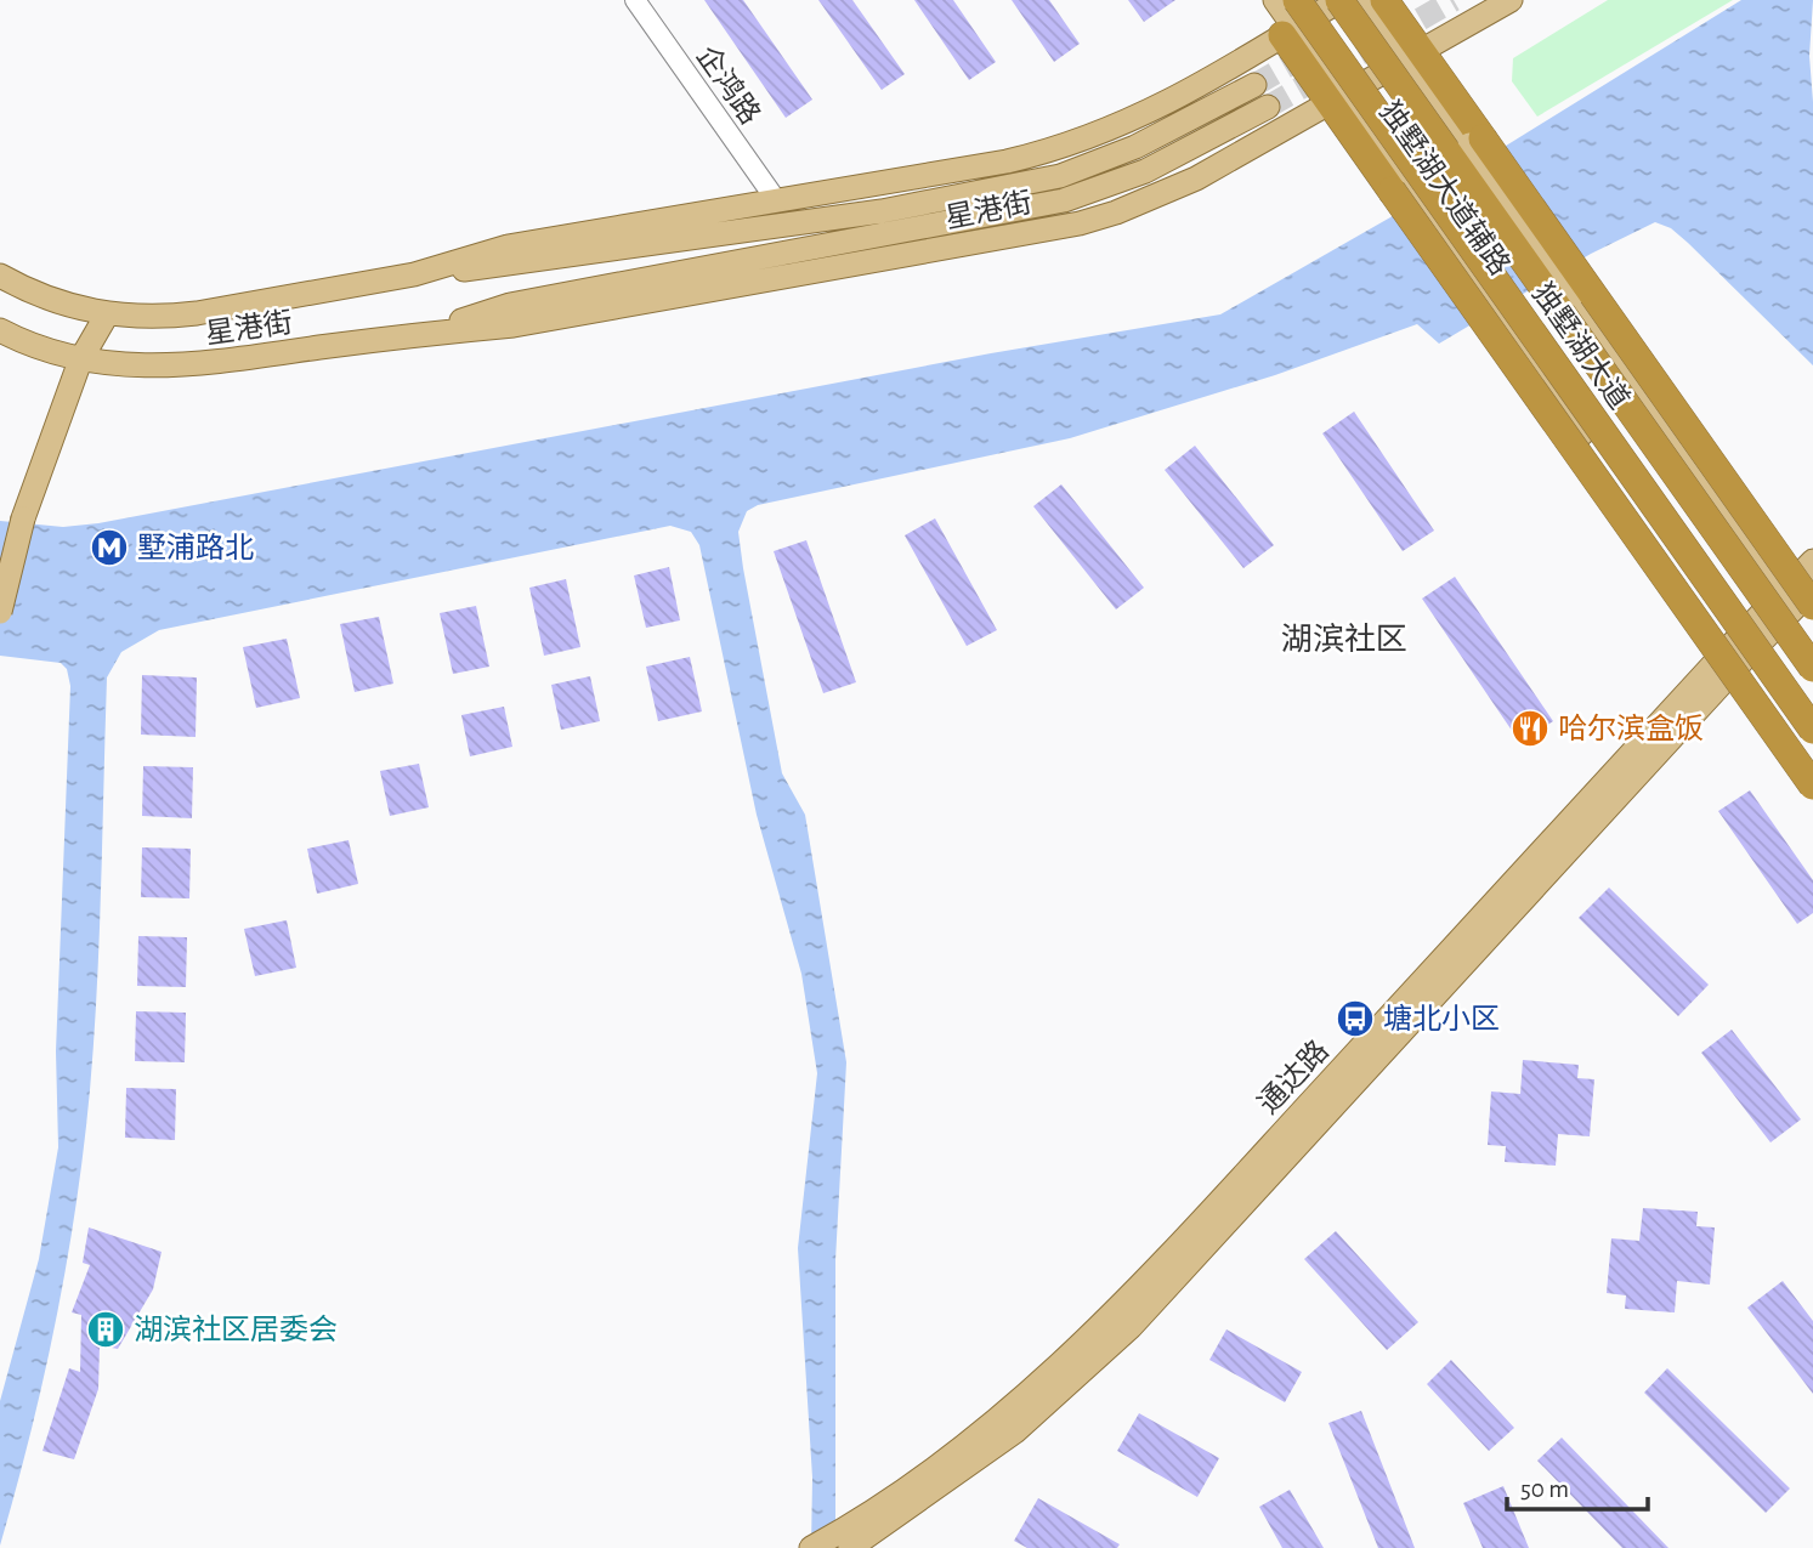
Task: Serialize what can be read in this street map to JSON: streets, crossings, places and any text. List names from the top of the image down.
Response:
{
  "streets": {
    "highway": ["独墅湖大道"],
    "main road": ["独墅湖大道辅路", "星港街", "通达路"],
    "street": ["企鸿路"]
  },
  "crossings": [
    ["企鸿路", "星港街"],
    ["独墅湖大道辅路", "星港街"],
    ["独墅湖大道辅路", "通达路"],
    ["星港街", "独墅湖大道"]
  ],
  "districts": ["湖滨社区"],
  "places": {
    "metro station": ["墅浦路北"],
    "restaurant": ["哈尔滨盒饭"],
    "bus stop": ["塘北小区"],
    "building": ["湖滨社区居委会"]
  },
  "scale_bar": "50 m"
}
